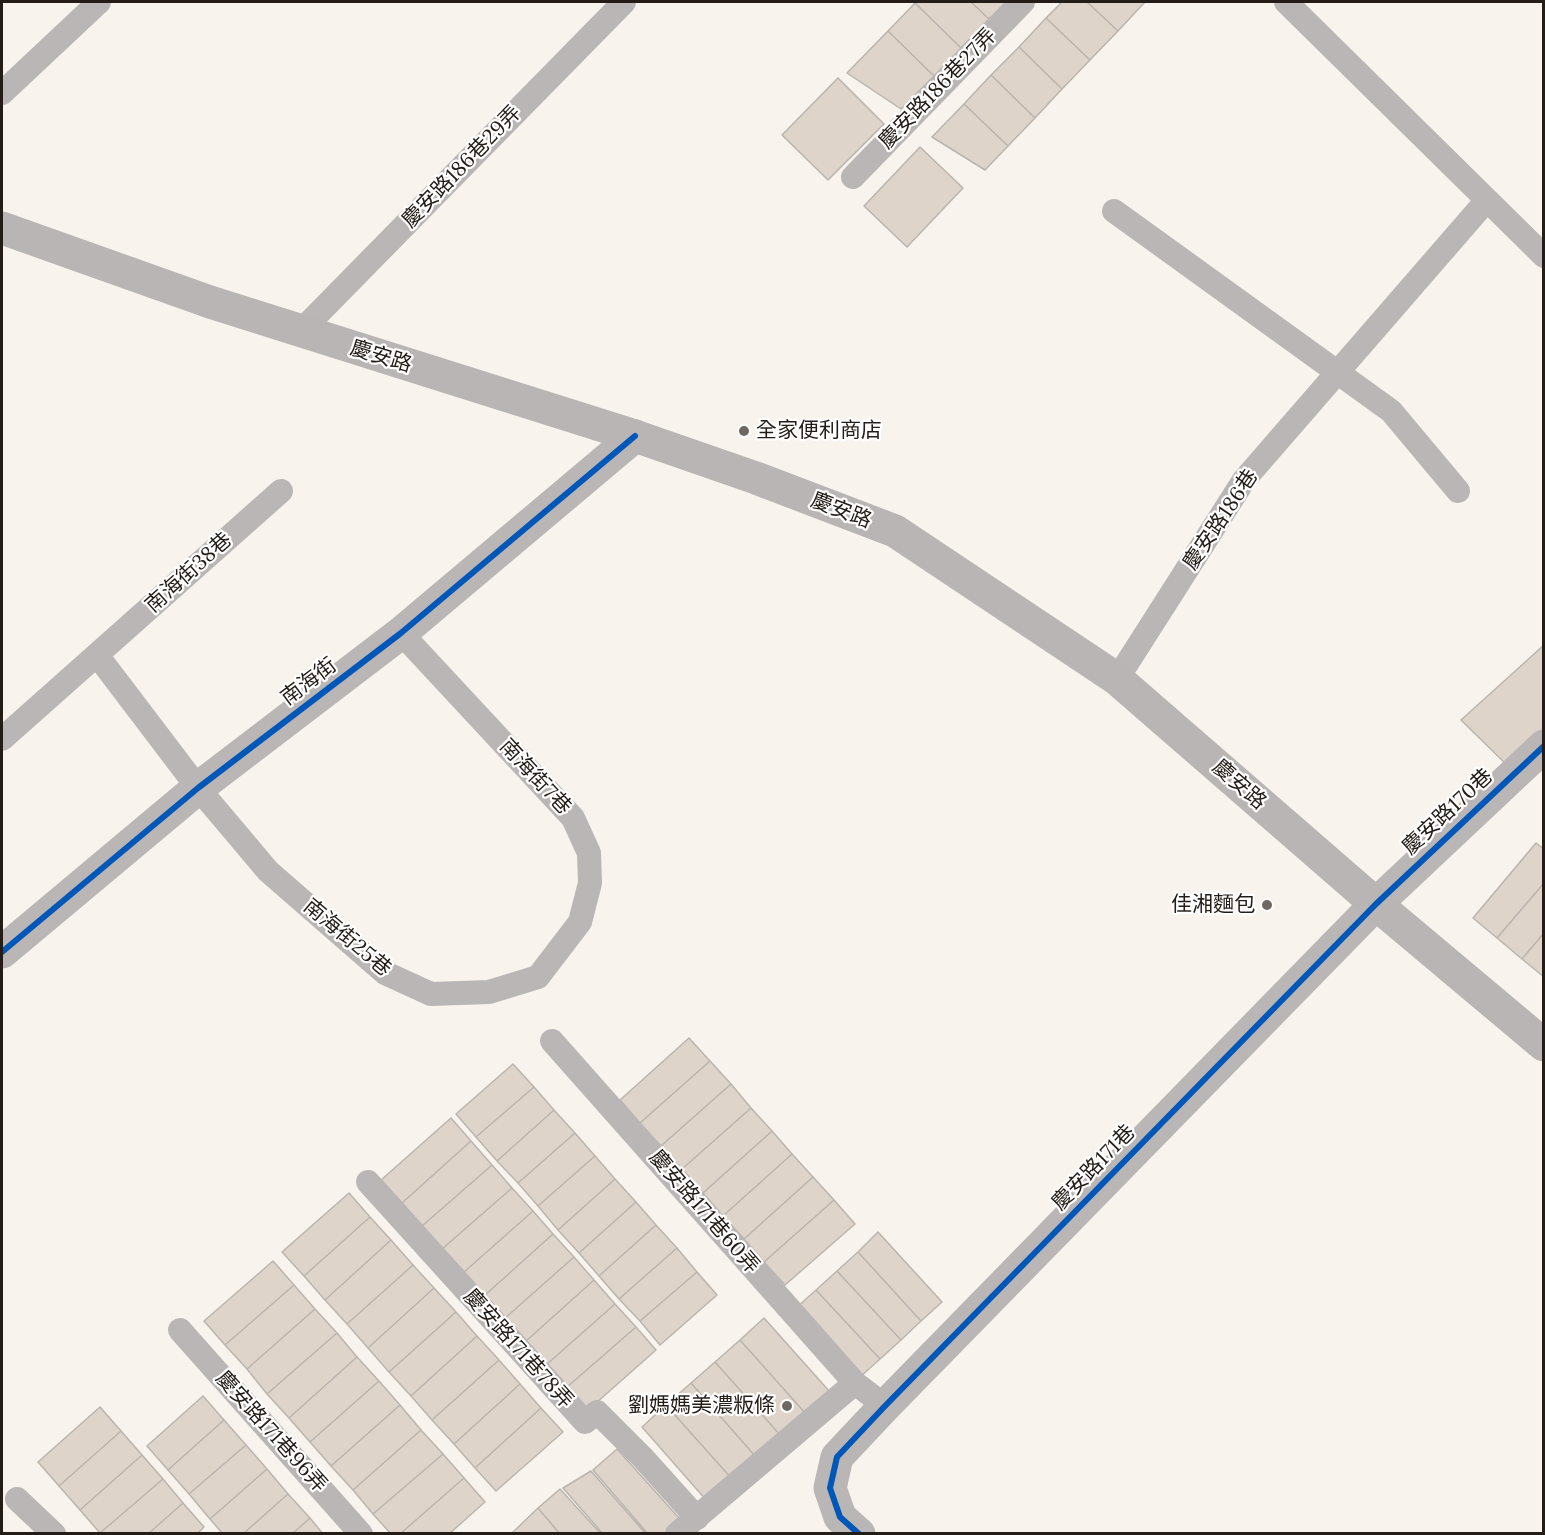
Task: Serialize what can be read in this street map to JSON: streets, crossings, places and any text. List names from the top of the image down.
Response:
{
  "streets": {
    "main road": ["慶安路"],
    "street": ["南海街", "慶安路170巷", "慶安路171巷"],
    "lane": [
      "慶安路186巷27弄",
      "慶安路186巷29弄",
      "慶安路186巷",
      "南海街38巷",
      "南海街7巷",
      "南海街25巷",
      "慶安路171巷60弄",
      "慶安路171巷78弄",
      "慶安路171巷96弄"
    ]
  },
  "crossings": [
    ["慶安路186巷29弄", "慶安路"],
    ["慶安路", "慶安路186巷"],
    ["慶安路", "南海街"],
    ["慶安路", "慶安路170巷"],
    ["慶安路", "慶安路171巷"],
    ["南海街", "南海街7巷"],
    ["南海街", "南海街25巷"],
    ["南海街7巷", "南海街25巷"],
    ["慶安路170巷", "慶安路171巷"]
  ],
  "places": ["全家便利商店", "佳湘麵包", "劉媽媽美濃粄條"]
}
